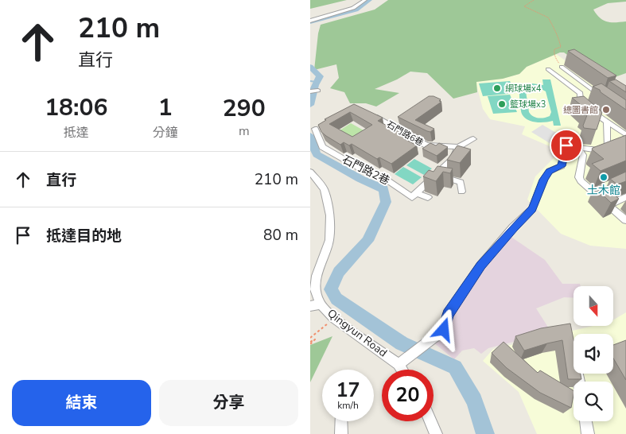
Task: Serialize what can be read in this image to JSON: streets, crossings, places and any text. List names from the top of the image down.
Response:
{
  "streets": {
    "street": ["石門路6巷", "石門路2巷", "Qingyun Road"]
  },
  "places": [
    "網球場x4",
    "籃球場x3",
    "總圖書館",
    "土木館"
  ],
  "north": "bottom",
  "page": {
    "turn": ["210 m", "直行"],
    "eta": [
      "18:06",
      "抵達",
      "1",
      "分鐘",
      "290",
      "m"
    ],
    "list": [
      {
        "name": "直行",
        "value": "210 m"
      },
      {
        "name": "抵達目的地",
        "value": "80 m"
      }
    ],
    "speed": "17 km/h",
    "limit": "20",
    "buttons": ["結束", "分享"]
  }
}
